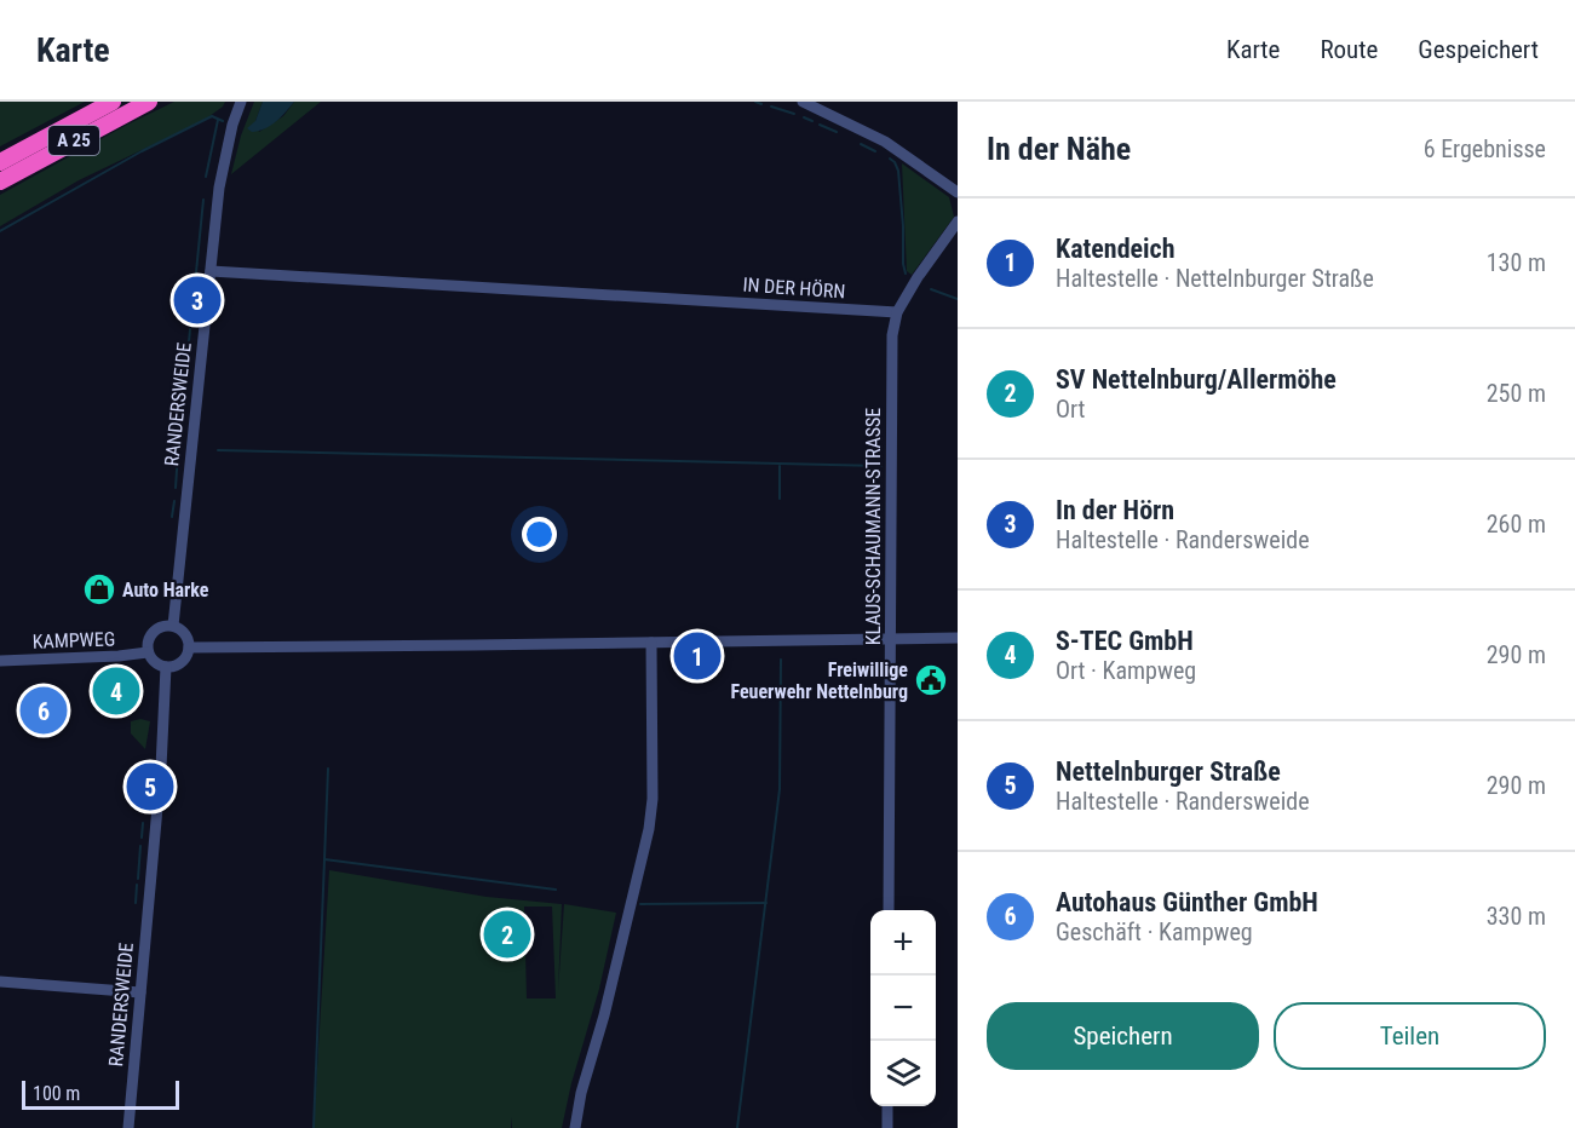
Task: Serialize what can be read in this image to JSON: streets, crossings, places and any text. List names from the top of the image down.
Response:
{
  "streets": {
    "highway": ["A 25"],
    "street": [
      "IN DER HÖRN",
      "RANDERSWEIDE",
      "KLAUS-SCHAUMANN-STRASSE",
      "KAMPWEG"
    ]
  },
  "crossings": [
    ["IN DER HÖRN", "RANDERSWEIDE"],
    ["IN DER HÖRN", "KLAUS-SCHAUMANN-STRASSE"],
    ["RANDERSWEIDE", "KAMPWEG"]
  ],
  "places": {
    "shop": ["Auto Harke"],
    "public building": ["Freiwillige Feuerwehr Nettelnburg"]
  },
  "scale_bar": "100 m",
  "page": {
    "header": "Karte",
    "nav": ["Karte", "Route", "Gespeichert"],
    "heading": ["In der Nähe", "6 Ergebnisse"],
    "list": [
      {
        "mark": "1",
        "name": "Katendeich",
        "note": "Haltestelle · Nettelnburger Straße",
        "value": "130 m"
      },
      {
        "mark": "2",
        "name": "SV Nettelnburg/Allermöhe",
        "note": "Ort",
        "value": "250 m"
      },
      {
        "mark": "3",
        "name": "In der Hörn",
        "note": "Haltestelle · Randersweide",
        "value": "260 m"
      },
      {
        "mark": "4",
        "name": "S-TEC GmbH",
        "note": "Ort · Kampweg",
        "value": "290 m"
      },
      {
        "mark": "5",
        "name": "Nettelnburger Straße",
        "note": "Haltestelle · Randersweide",
        "value": "290 m"
      },
      {
        "mark": "6",
        "name": "Autohaus Günther GmbH",
        "note": "Geschäft · Kampweg",
        "value": "330 m"
      }
    ],
    "pins": [
      "3",
      "1",
      "4",
      "6",
      "5",
      "2"
    ],
    "map_buttons": ["+", "−"],
    "buttons": ["Speichern", "Teilen"],
    "scale": "100 m"
  }
}
